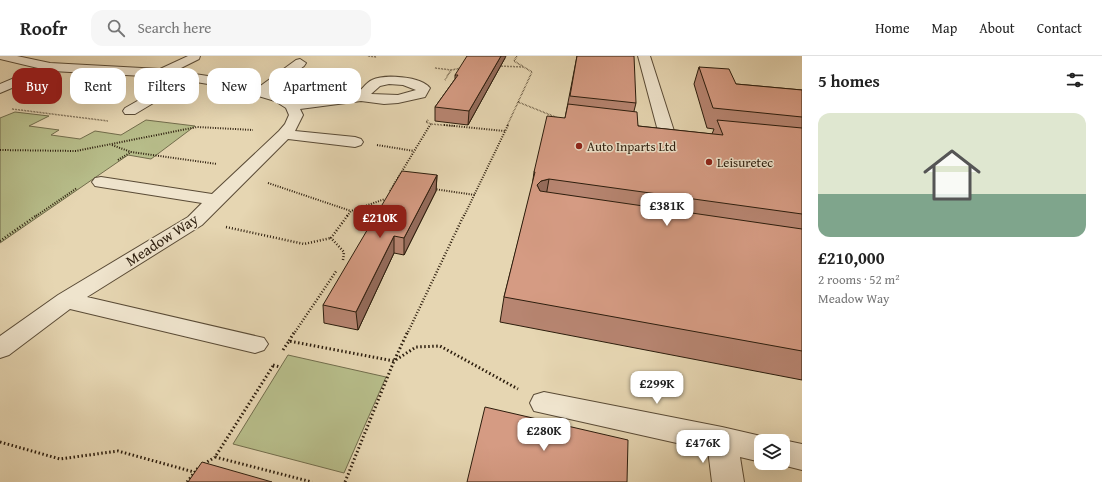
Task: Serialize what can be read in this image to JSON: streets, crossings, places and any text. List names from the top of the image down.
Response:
{
  "streets": {
    "street": ["Meadow Way"]
  },
  "places": ["Auto Inparts Ltd", "Leisuretec"],
  "page": {
    "header": "Roofr",
    "search": "Search here",
    "nav": [
      "Home",
      "Map",
      "About",
      "Contact"
    ],
    "heading": "5 homes",
    "chip": [
      "Buy",
      "Rent",
      "Filters",
      "New",
      "Apartment"
    ],
    "list": [
      {
        "name": "£210,000",
        "note": "2 rooms · 52 m² · Meadow Way"
      }
    ],
    "price": [
      "£381K",
      "£210K",
      "£299K",
      "£280K",
      "£476K"
    ]
  }
}
